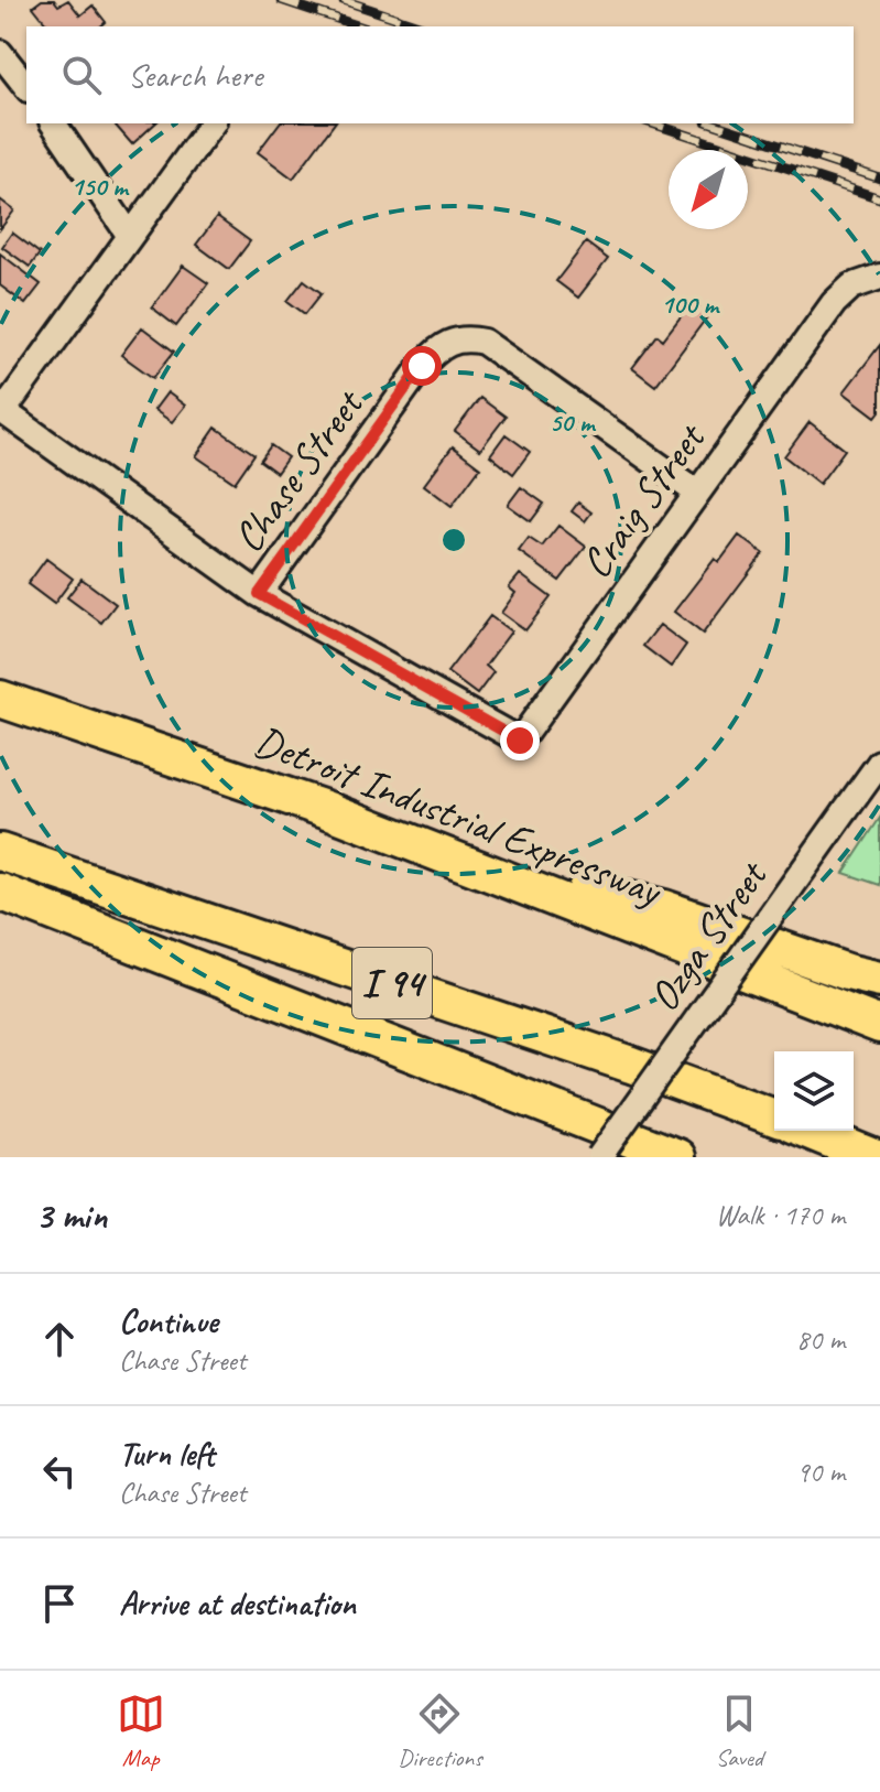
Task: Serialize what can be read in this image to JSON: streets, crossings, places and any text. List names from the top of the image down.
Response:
{
  "streets": {
    "highway": ["Detroit Industrial Expressway", "I 94"],
    "street": ["Chase Street", "Craig Street", "Ozga Street"]
  },
  "crossings": [
    ["Chase Street", "Craig Street"]
  ],
  "north": "bottom left",
  "page": {
    "search": "Search here",
    "heading": ["3 min", "Walk · 170 m"],
    "list": [
      ["Continue", "Chase Street", "80 m"],
      ["Turn left", "Chase Street", "90 m"],
      "Arrive at destination"
    ],
    "nav": ["Map", "Directions", "Saved"]
  },
  "rings": ["150 m", "100 m", "50 m"]
}
